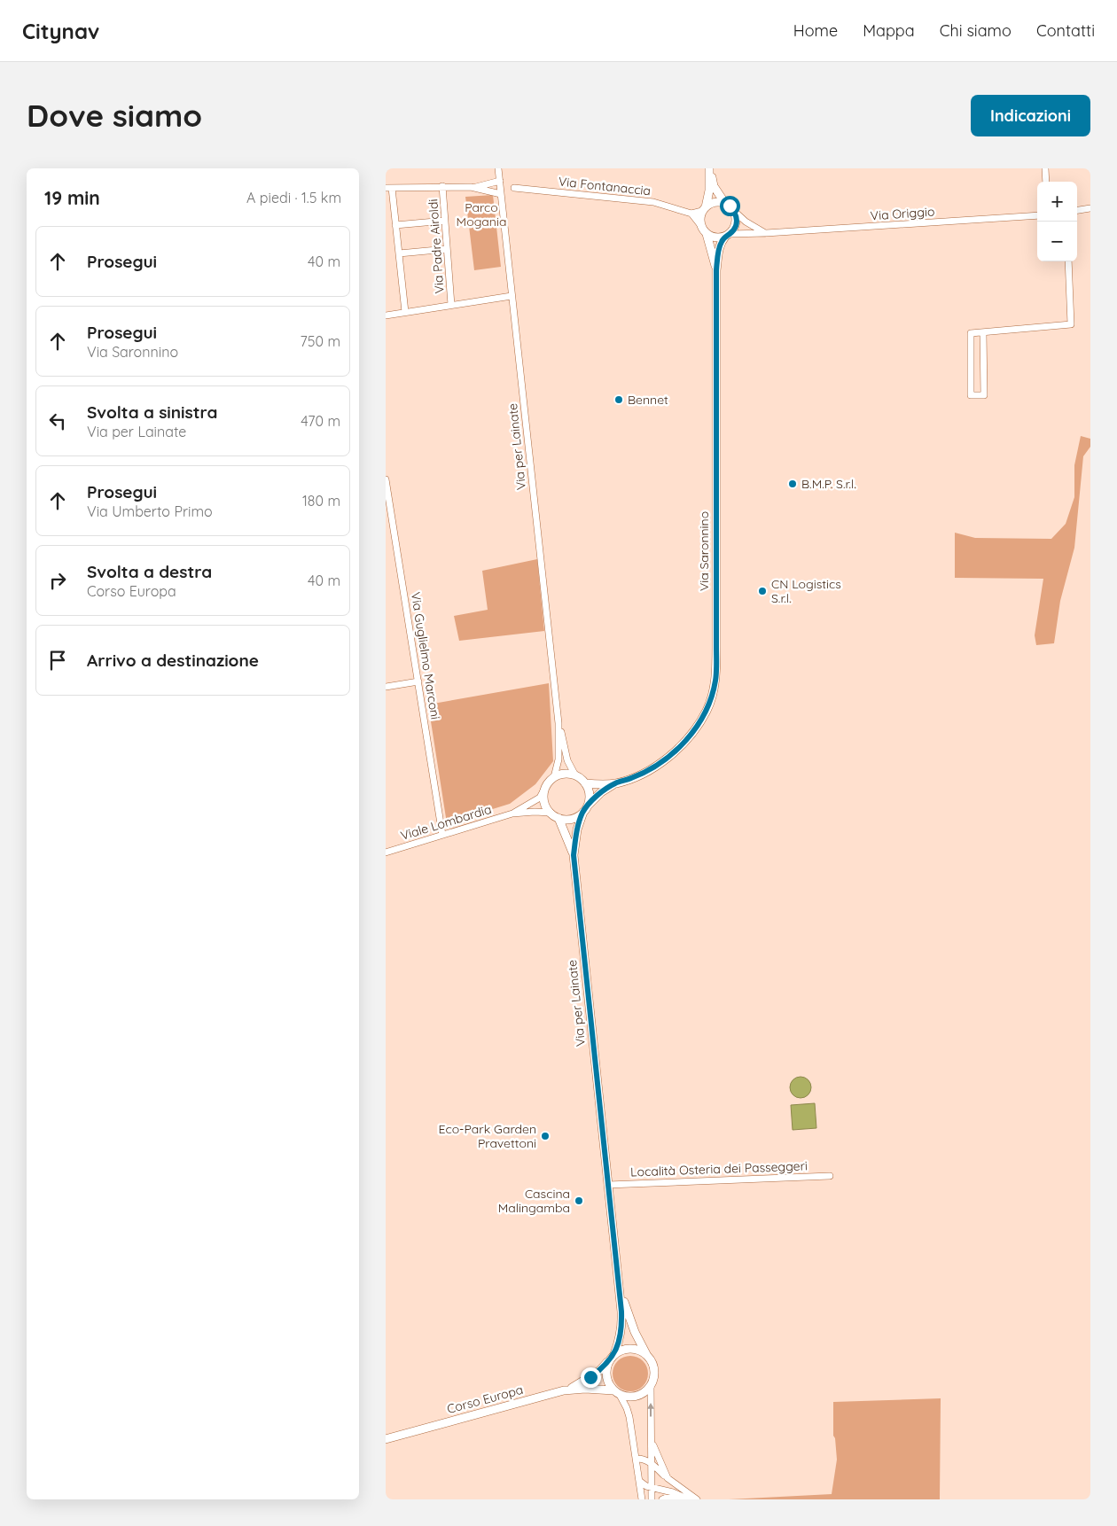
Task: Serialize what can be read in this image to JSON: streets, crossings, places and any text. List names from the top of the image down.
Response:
{
  "streets": {
    "main road": ["Via per Lainate", "Via Saronnino", "Corso Europa"],
    "street": [
      "Via Fontanaccia",
      "Via Origgio",
      "Via Padre Airoldi",
      "Via Guglielmo Marconi",
      "Viale Lombardia",
      "Località Osteria dei Passeggeri"
    ]
  },
  "crossings": [
    ["Via Origgio", "Via Saronnino"],
    ["Via per Lainate", "Via Saronnino"],
    ["Via per Lainate", "Viale Lombardia"],
    ["Via per Lainate", "Località Osteria dei Passeggeri"],
    ["Via Saronnino", "Viale Lombardia"],
    ["Via Guglielmo Marconi", "Viale Lombardia"]
  ],
  "parks": ["Parco Mogania"],
  "places": [
    "Bennet",
    "B.M.P. S.r.l.",
    "CN Logistics S.r.l.",
    "Eco-Park Garden Pravettoni",
    "Cascina Malingamba"
  ],
  "page": {
    "header": "Citynav",
    "nav": [
      "Home",
      "Mappa",
      "Chi siamo",
      "Contatti"
    ],
    "buttons": "Indicazioni",
    "title": "Dove siamo",
    "heading": ["19 min", "A piedi · 1.5 km"],
    "map_buttons": ["+", "−"],
    "list": [
      ["Prosegui", "40 m"],
      ["Prosegui", "Via Saronnino", "750 m"],
      ["Svolta a sinistra", "Via per Lainate", "470 m"],
      ["Prosegui", "Via Umberto Primo", "180 m"],
      ["Svolta a destra", "Corso Europa", "40 m"],
      "Arrivo a destinazione"
    ]
  }
}
